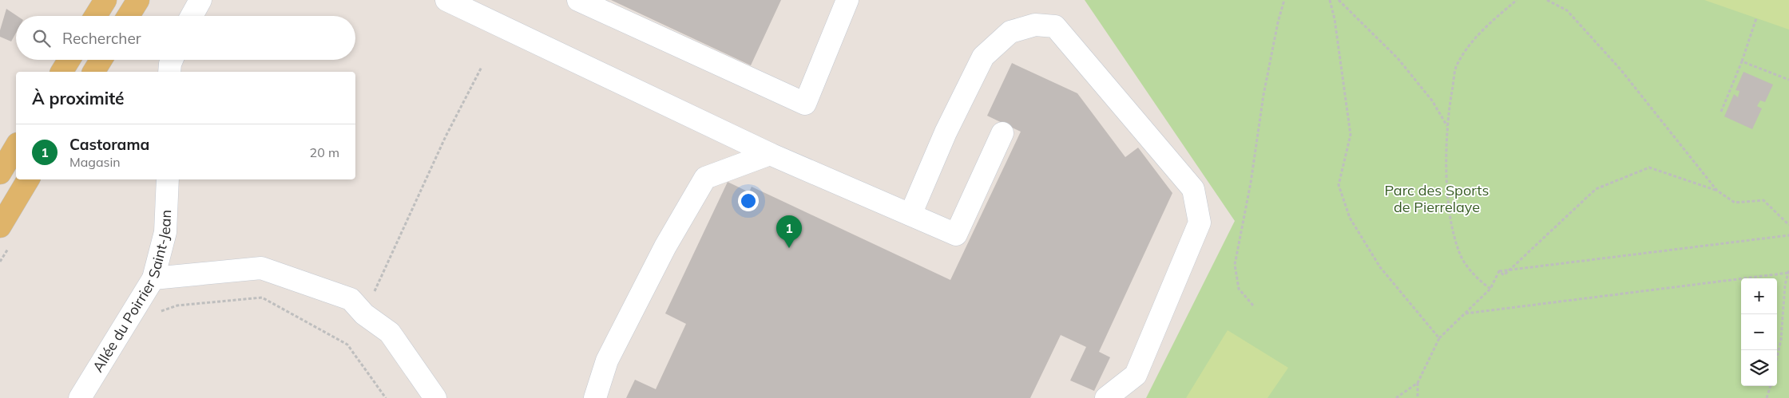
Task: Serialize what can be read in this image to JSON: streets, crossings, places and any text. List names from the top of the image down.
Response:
{
  "streets": {
    "street": ["Allée du Poirrier Saint-Jean"]
  },
  "parks": ["Parc des Sports de Pierrelaye"],
  "page": {
    "search": "Rechercher",
    "heading": "À proximité",
    "list": [
      {
        "mark": "1",
        "name": "Castorama",
        "note": "Magasin",
        "value": "20 m"
      }
    ],
    "pins": "1",
    "map_buttons": ["+", "−"]
  }
}
